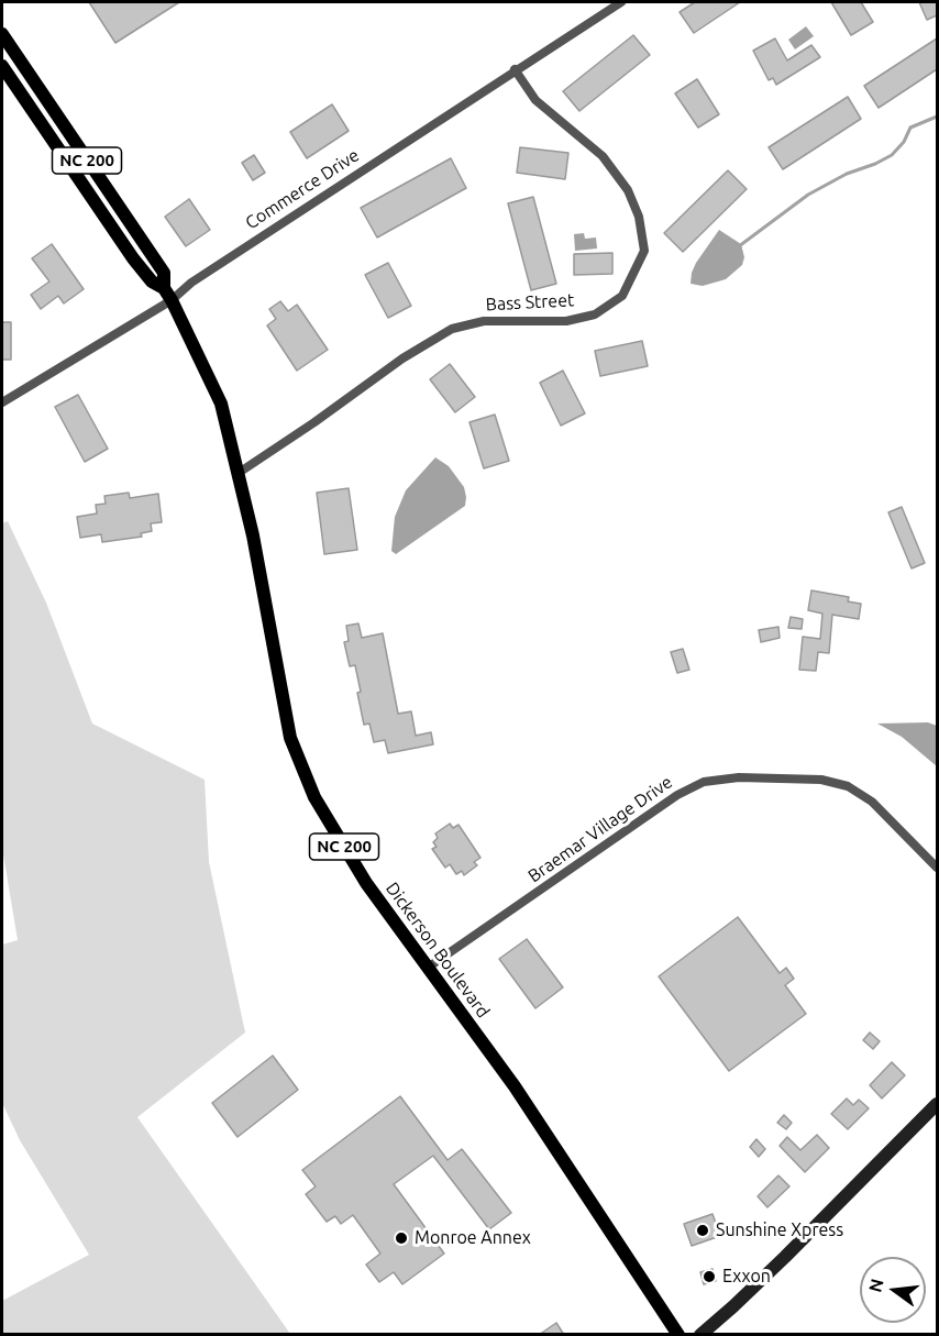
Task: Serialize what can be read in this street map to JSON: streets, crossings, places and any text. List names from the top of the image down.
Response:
{
  "streets": {
    "main road": ["NC 200", "Dickerson Boulevard"],
    "street": ["Commerce Drive", "Bass Street", "Braemar Village Drive"]
  },
  "crossings": [
    ["Commerce Drive", "Bass Street"],
    ["Commerce Drive", "Dickerson Boulevard"],
    ["Bass Street", "Dickerson Boulevard"],
    ["Braemar Village Drive", "Dickerson Boulevard"]
  ],
  "places": ["Sunshine Xpress", "Monroe Annex", "Exxon"],
  "north": "left"
}
